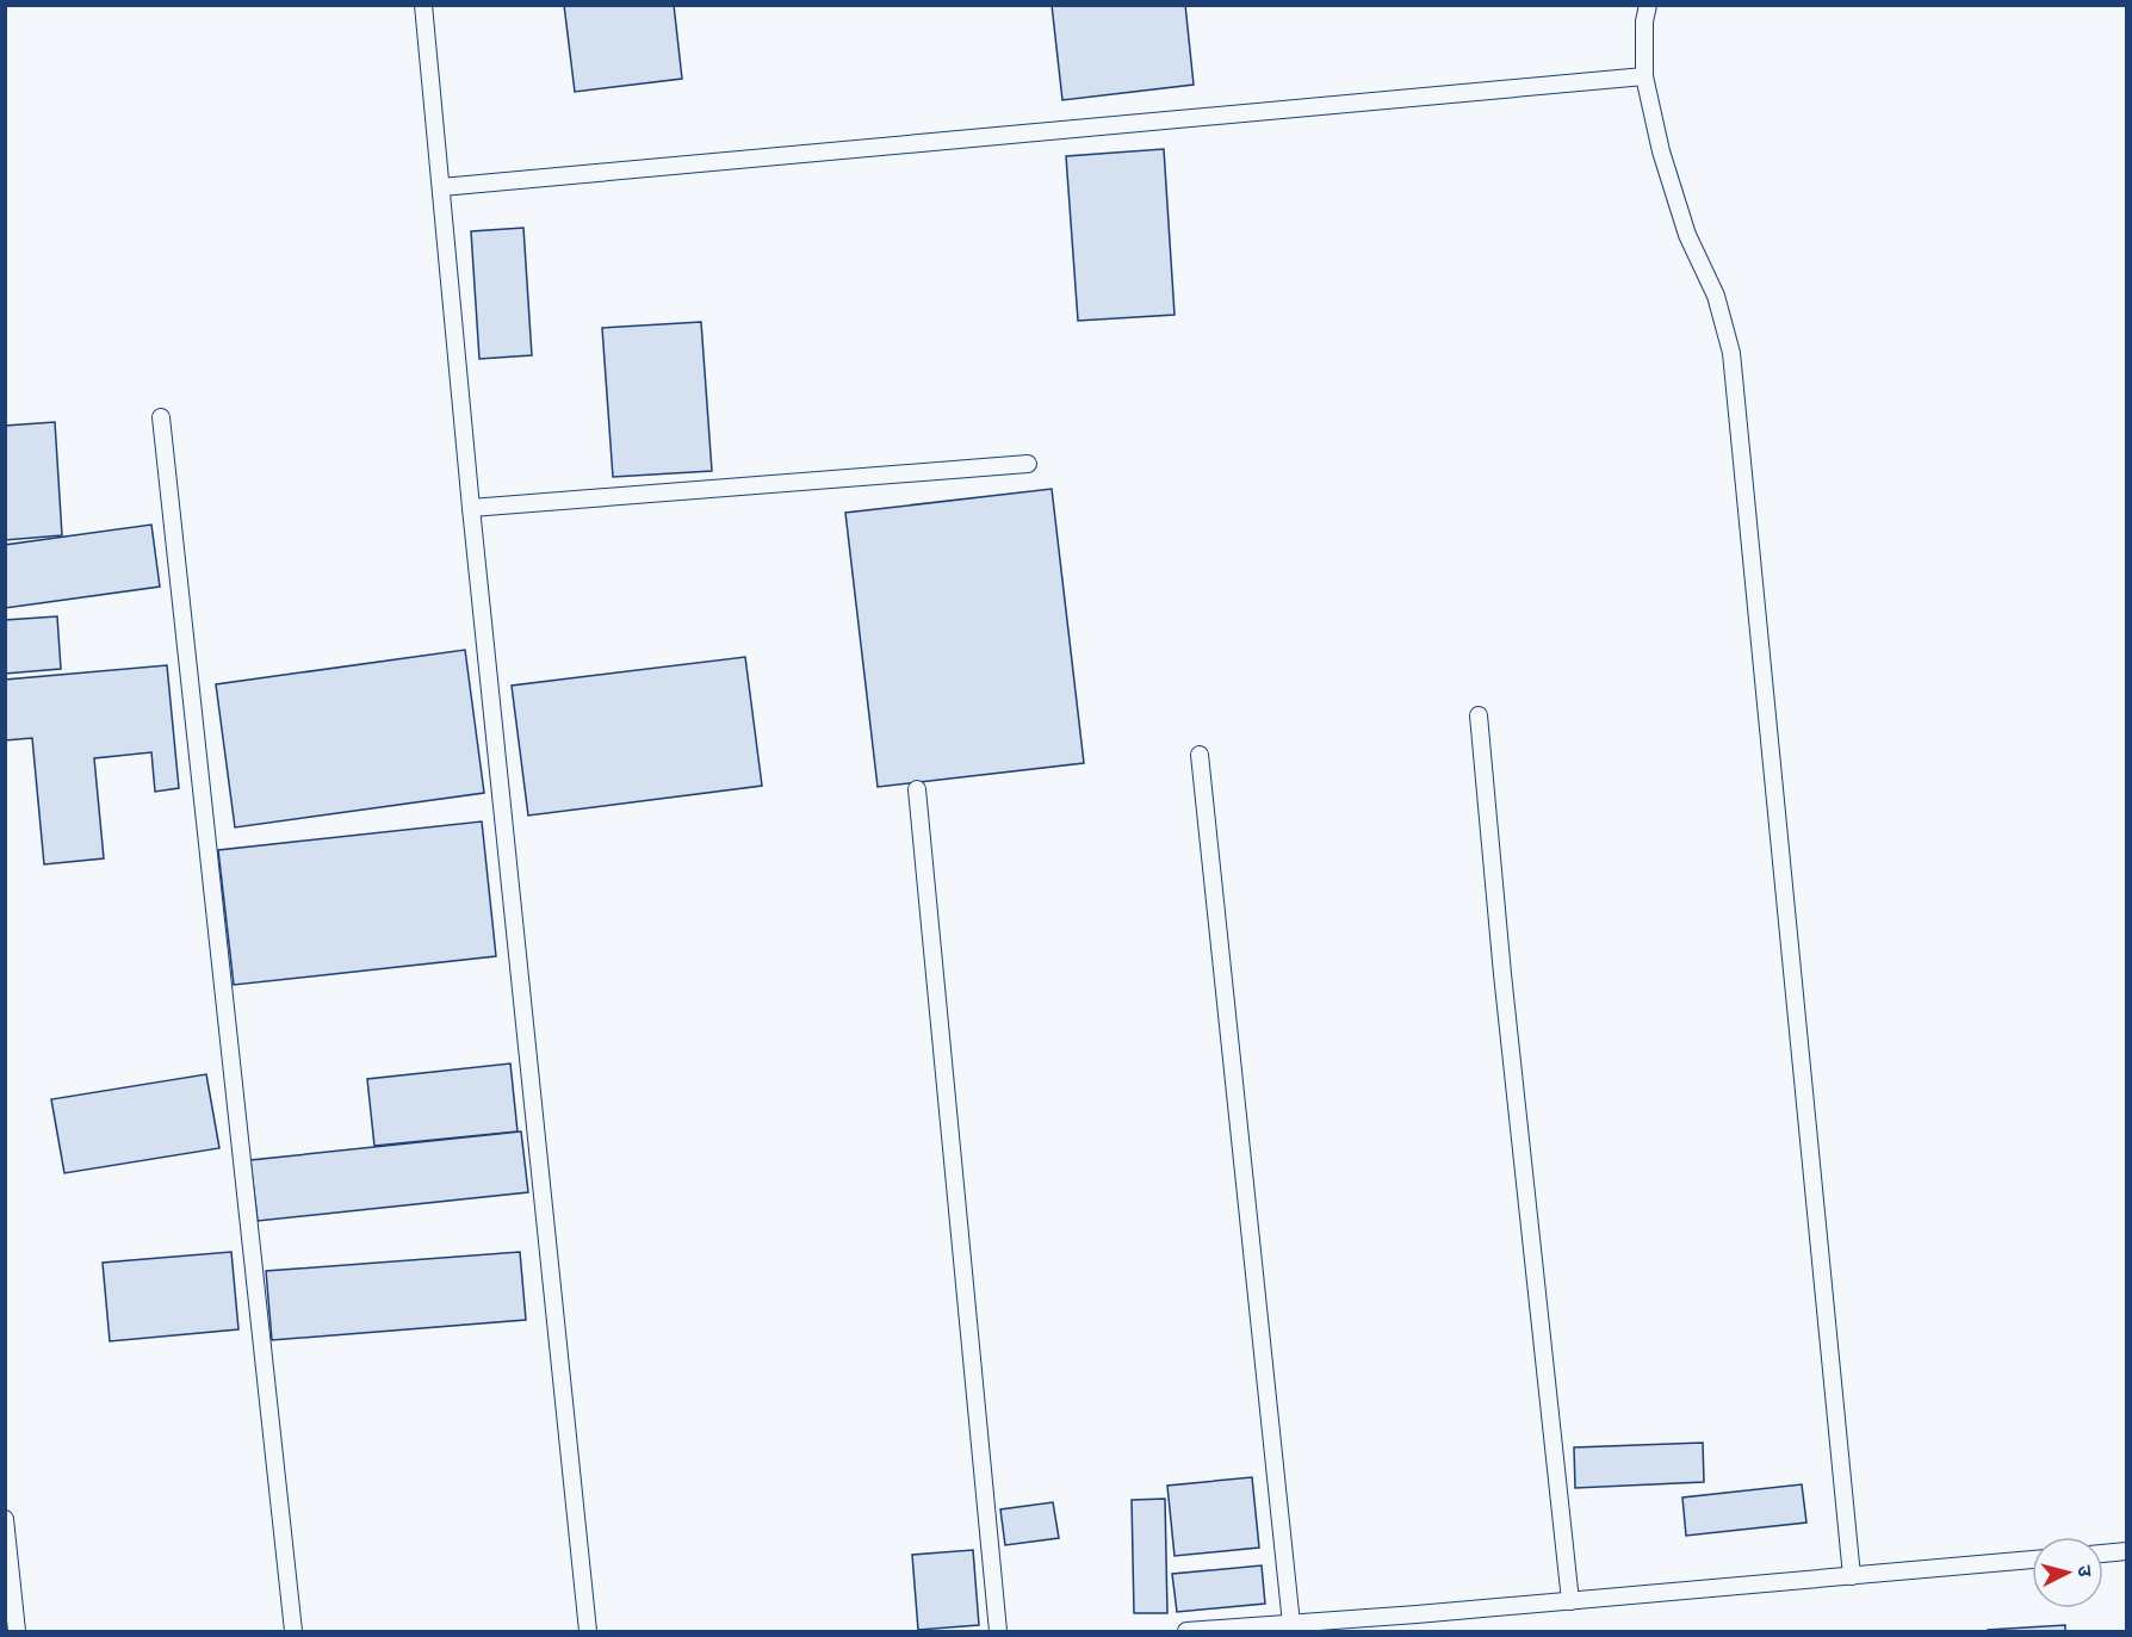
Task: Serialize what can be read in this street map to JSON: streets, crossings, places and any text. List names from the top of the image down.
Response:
{
  "north": "right"
}
